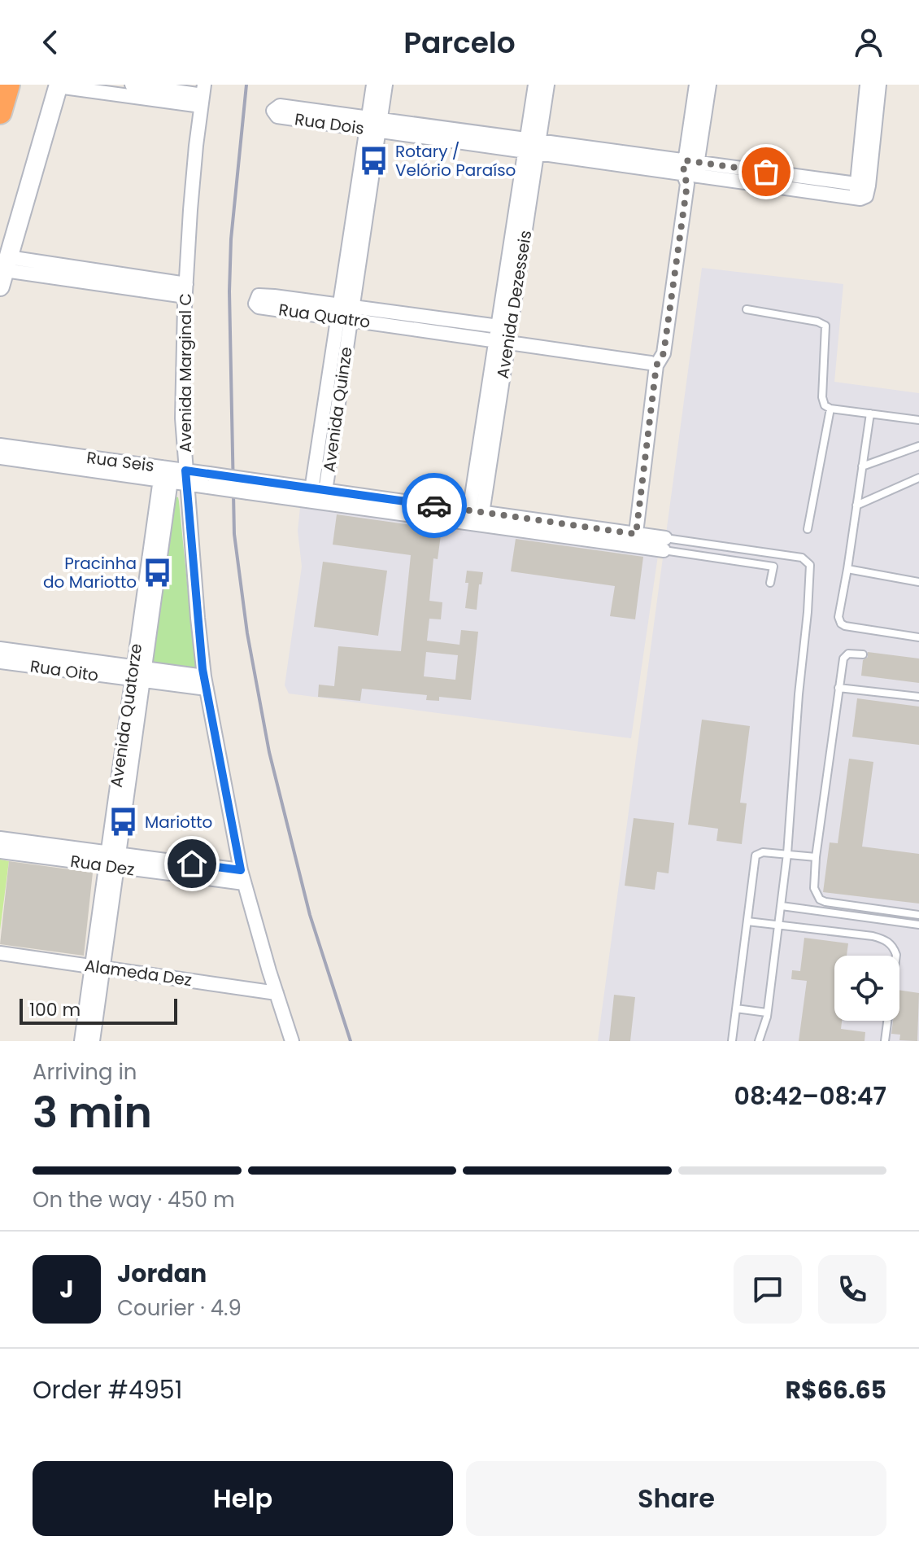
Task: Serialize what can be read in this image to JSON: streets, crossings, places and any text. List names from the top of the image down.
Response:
{
  "streets": {
    "street": [
      "Rua Dois",
      "Avenida Dezesseis",
      "Rua Quatro",
      "Avenida Marginal C",
      "Avenida Quinze",
      "Rua Seis",
      "Rua Oito",
      "Avenida Quatorze",
      "Rua Dez",
      "Alameda Dez"
    ]
  },
  "crossings": [
    ["Rua Dois", "Avenida Dezesseis"],
    ["Rua Dois", "Avenida Quinze"],
    ["Avenida Dezesseis", "Rua Quatro"],
    ["Avenida Dezesseis", "Rua Seis"],
    ["Rua Quatro", "Avenida Quinze"],
    ["Avenida Marginal C", "Rua Seis"],
    ["Avenida Marginal C", "Rua Oito"],
    ["Avenida Marginal C", "Avenida Quatorze"],
    ["Avenida Marginal C", "Rua Dez"],
    ["Avenida Marginal C", "Alameda Dez"],
    ["Avenida Quinze", "Rua Seis"],
    ["Rua Seis", "Avenida Quatorze"],
    ["Rua Oito", "Avenida Quatorze"],
    ["Avenida Quatorze", "Rua Dez"],
    ["Avenida Quatorze", "Alameda Dez"]
  ],
  "places": {
    "bus stop": ["Rotary / Velório Paraíso", "Pracinha do Mariotto", "Mariotto"]
  },
  "scale_bar": "100 m",
  "page": {
    "header": "Parcelo",
    "scale": "100 m",
    "heading": ["3 min", "Arriving in", "08:42–08:47"],
    "panel": [
      "Jordan",
      "Courier · 4.9",
      "Order #4951",
      "R$66.65"
    ],
    "bar": "On the way · 450 m",
    "round": "J",
    "buttons": ["Help", "Share"]
  }
}
